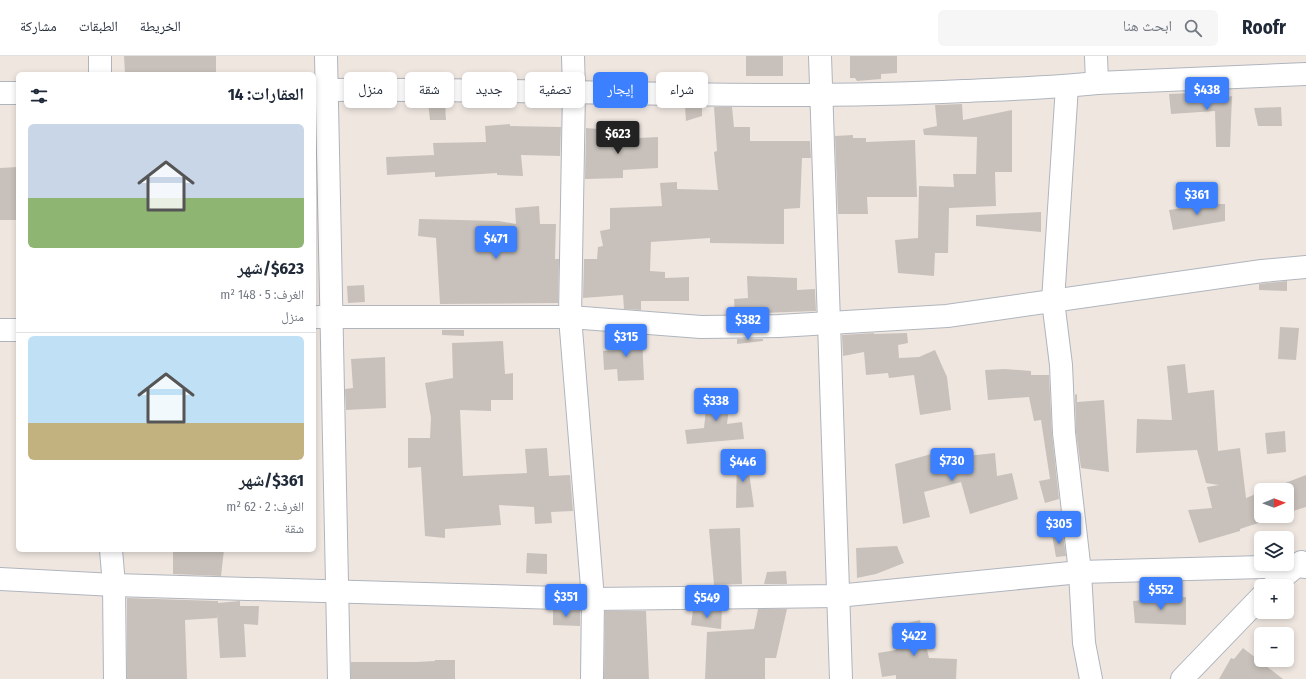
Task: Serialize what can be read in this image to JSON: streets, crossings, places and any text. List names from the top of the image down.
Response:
{
  "north": "right",
  "page": {
    "header": "Roofr",
    "search": "ابحث هنا",
    "nav": ["الخريطة", "الطبقات", "مشاركة"],
    "chip": [
      "شراء",
      "إيجار",
      "تصفية",
      "جديد",
      "شقة",
      "منزل"
    ],
    "heading": "العقارات: 14",
    "price": [
      "$438",
      "$623",
      "$361",
      "$471",
      "$382",
      "$315",
      "$338",
      "$730",
      "$446",
      "$305",
      "$552",
      "$351",
      "$549",
      "$422"
    ],
    "list": [
      {
        "name": "$623/شهر",
        "note": "الغرف: 5 · 148 m² · منزل"
      },
      {
        "name": "$361/شهر",
        "note": "الغرف: 2 · 62 m² · شقة"
      }
    ],
    "map_buttons": ["+", "−"]
  }
}
